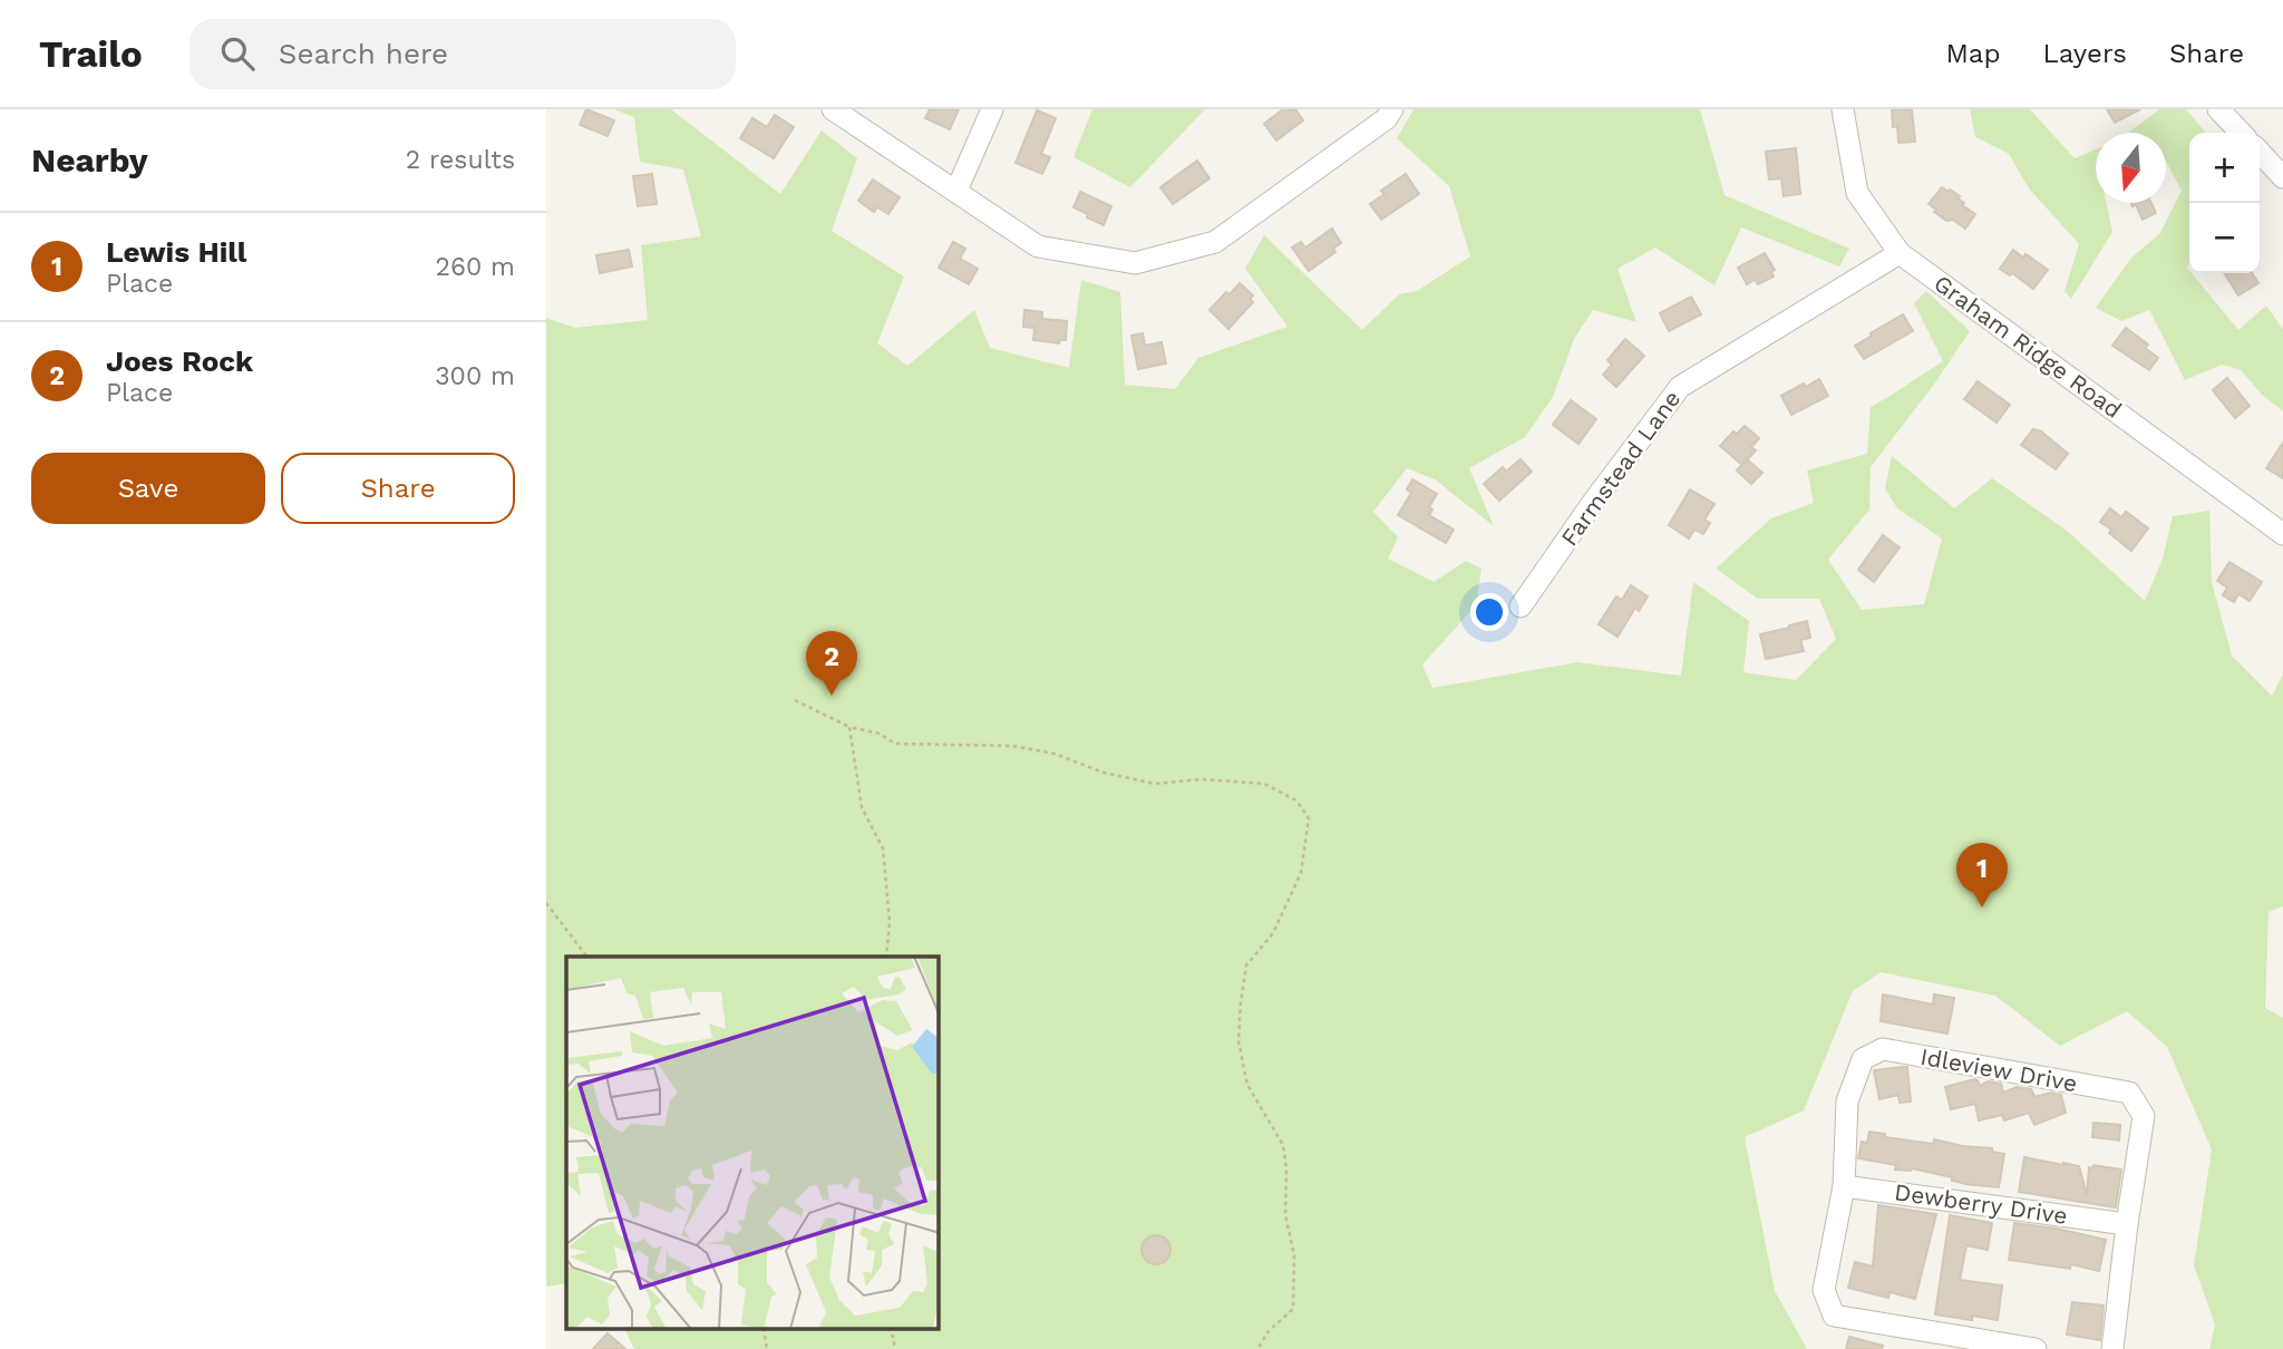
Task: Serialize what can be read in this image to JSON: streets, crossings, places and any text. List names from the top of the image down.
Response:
{
  "streets": {
    "street": [
      "Graham Ridge Road",
      "Farmstead Lane",
      "Idleview Drive",
      "Dewberry Drive"
    ]
  },
  "crossings": [
    ["Graham Ridge Road", "Farmstead Lane"],
    ["Idleview Drive", "Dewberry Drive"]
  ],
  "north": "bottom",
  "page": {
    "header": "Trailo",
    "search": "Search here",
    "nav": ["Map", "Layers", "Share"],
    "heading": ["Nearby", "2 results"],
    "map_buttons": ["+", "−"],
    "list": [
      {
        "mark": "1",
        "name": "Lewis Hill",
        "note": "Place",
        "value": "260 m"
      },
      {
        "mark": "2",
        "name": "Joes Rock",
        "note": "Place",
        "value": "300 m"
      }
    ],
    "buttons": ["Save", "Share"],
    "pins": ["2", "1"]
  }
}
